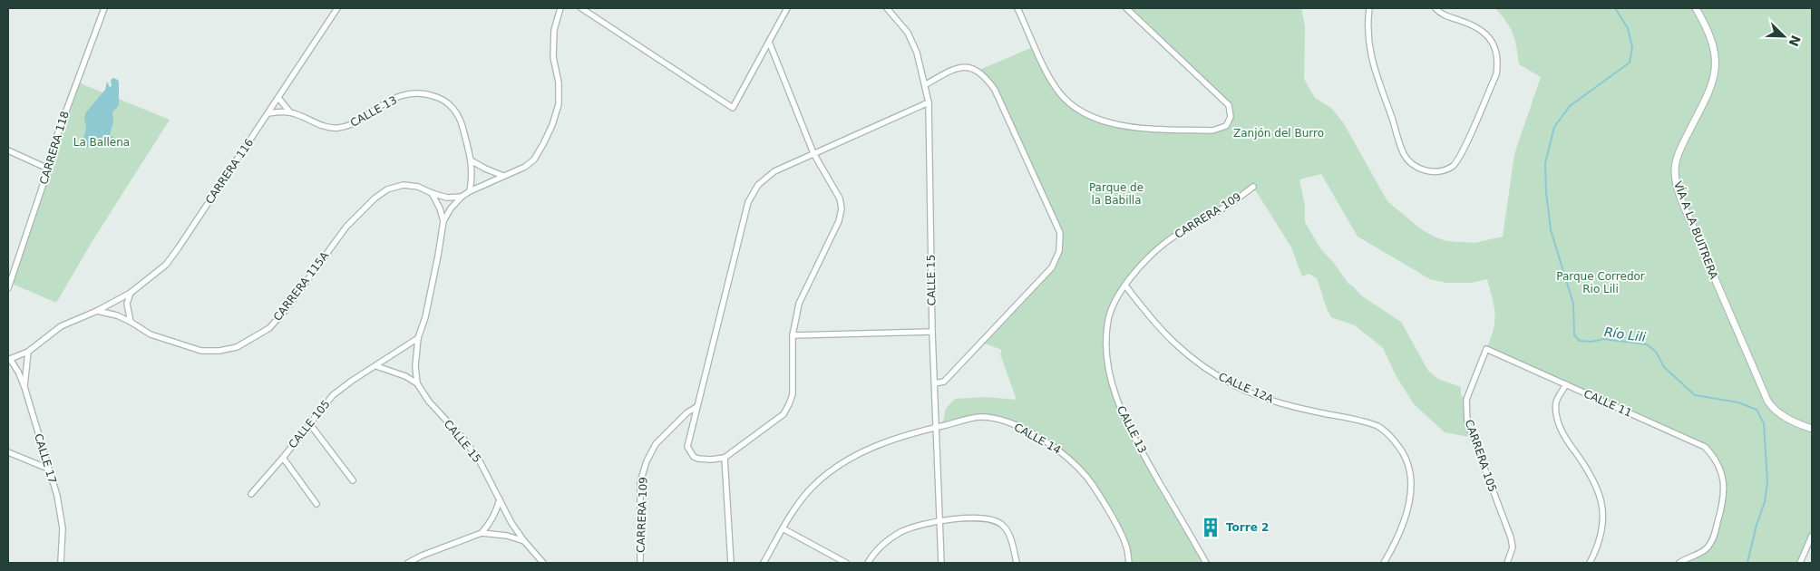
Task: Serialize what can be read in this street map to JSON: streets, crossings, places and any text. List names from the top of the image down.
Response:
{
  "streets": {
    "street": [
      "CALLE 13",
      "CARRERA 118",
      "CARRERA 116",
      "CARRERA 109",
      "VÍA A LA BUITRERA",
      "CALLE 15",
      "CARRERA 115A",
      "CALLE 12A",
      "CALLE 11",
      "CALLE 105",
      "CALLE 14",
      "CARRERA 105",
      "CALLE 17"
    ]
  },
  "crossings": [
    ["CALLE 13", "CARRERA 116"],
    ["CALLE 13", "CARRERA 109"],
    ["CALLE 13", "CALLE 12A"],
    ["CARRERA 116", "CALLE 17"],
    ["CARRERA 109", "CALLE 12A"],
    ["CALLE 15", "CALLE 105"],
    ["CALLE 15", "CALLE 14"],
    ["CALLE 11", "CARRERA 105"]
  ],
  "water": ["Río Lili"],
  "parks": [
    "Zanjón del Burro",
    "La Ballena",
    "Parque de la Babilla",
    "Parque Corredor Rio Lili"
  ],
  "places": {
    "building": ["Torre 2"]
  },
  "north": "bottom right"
}
